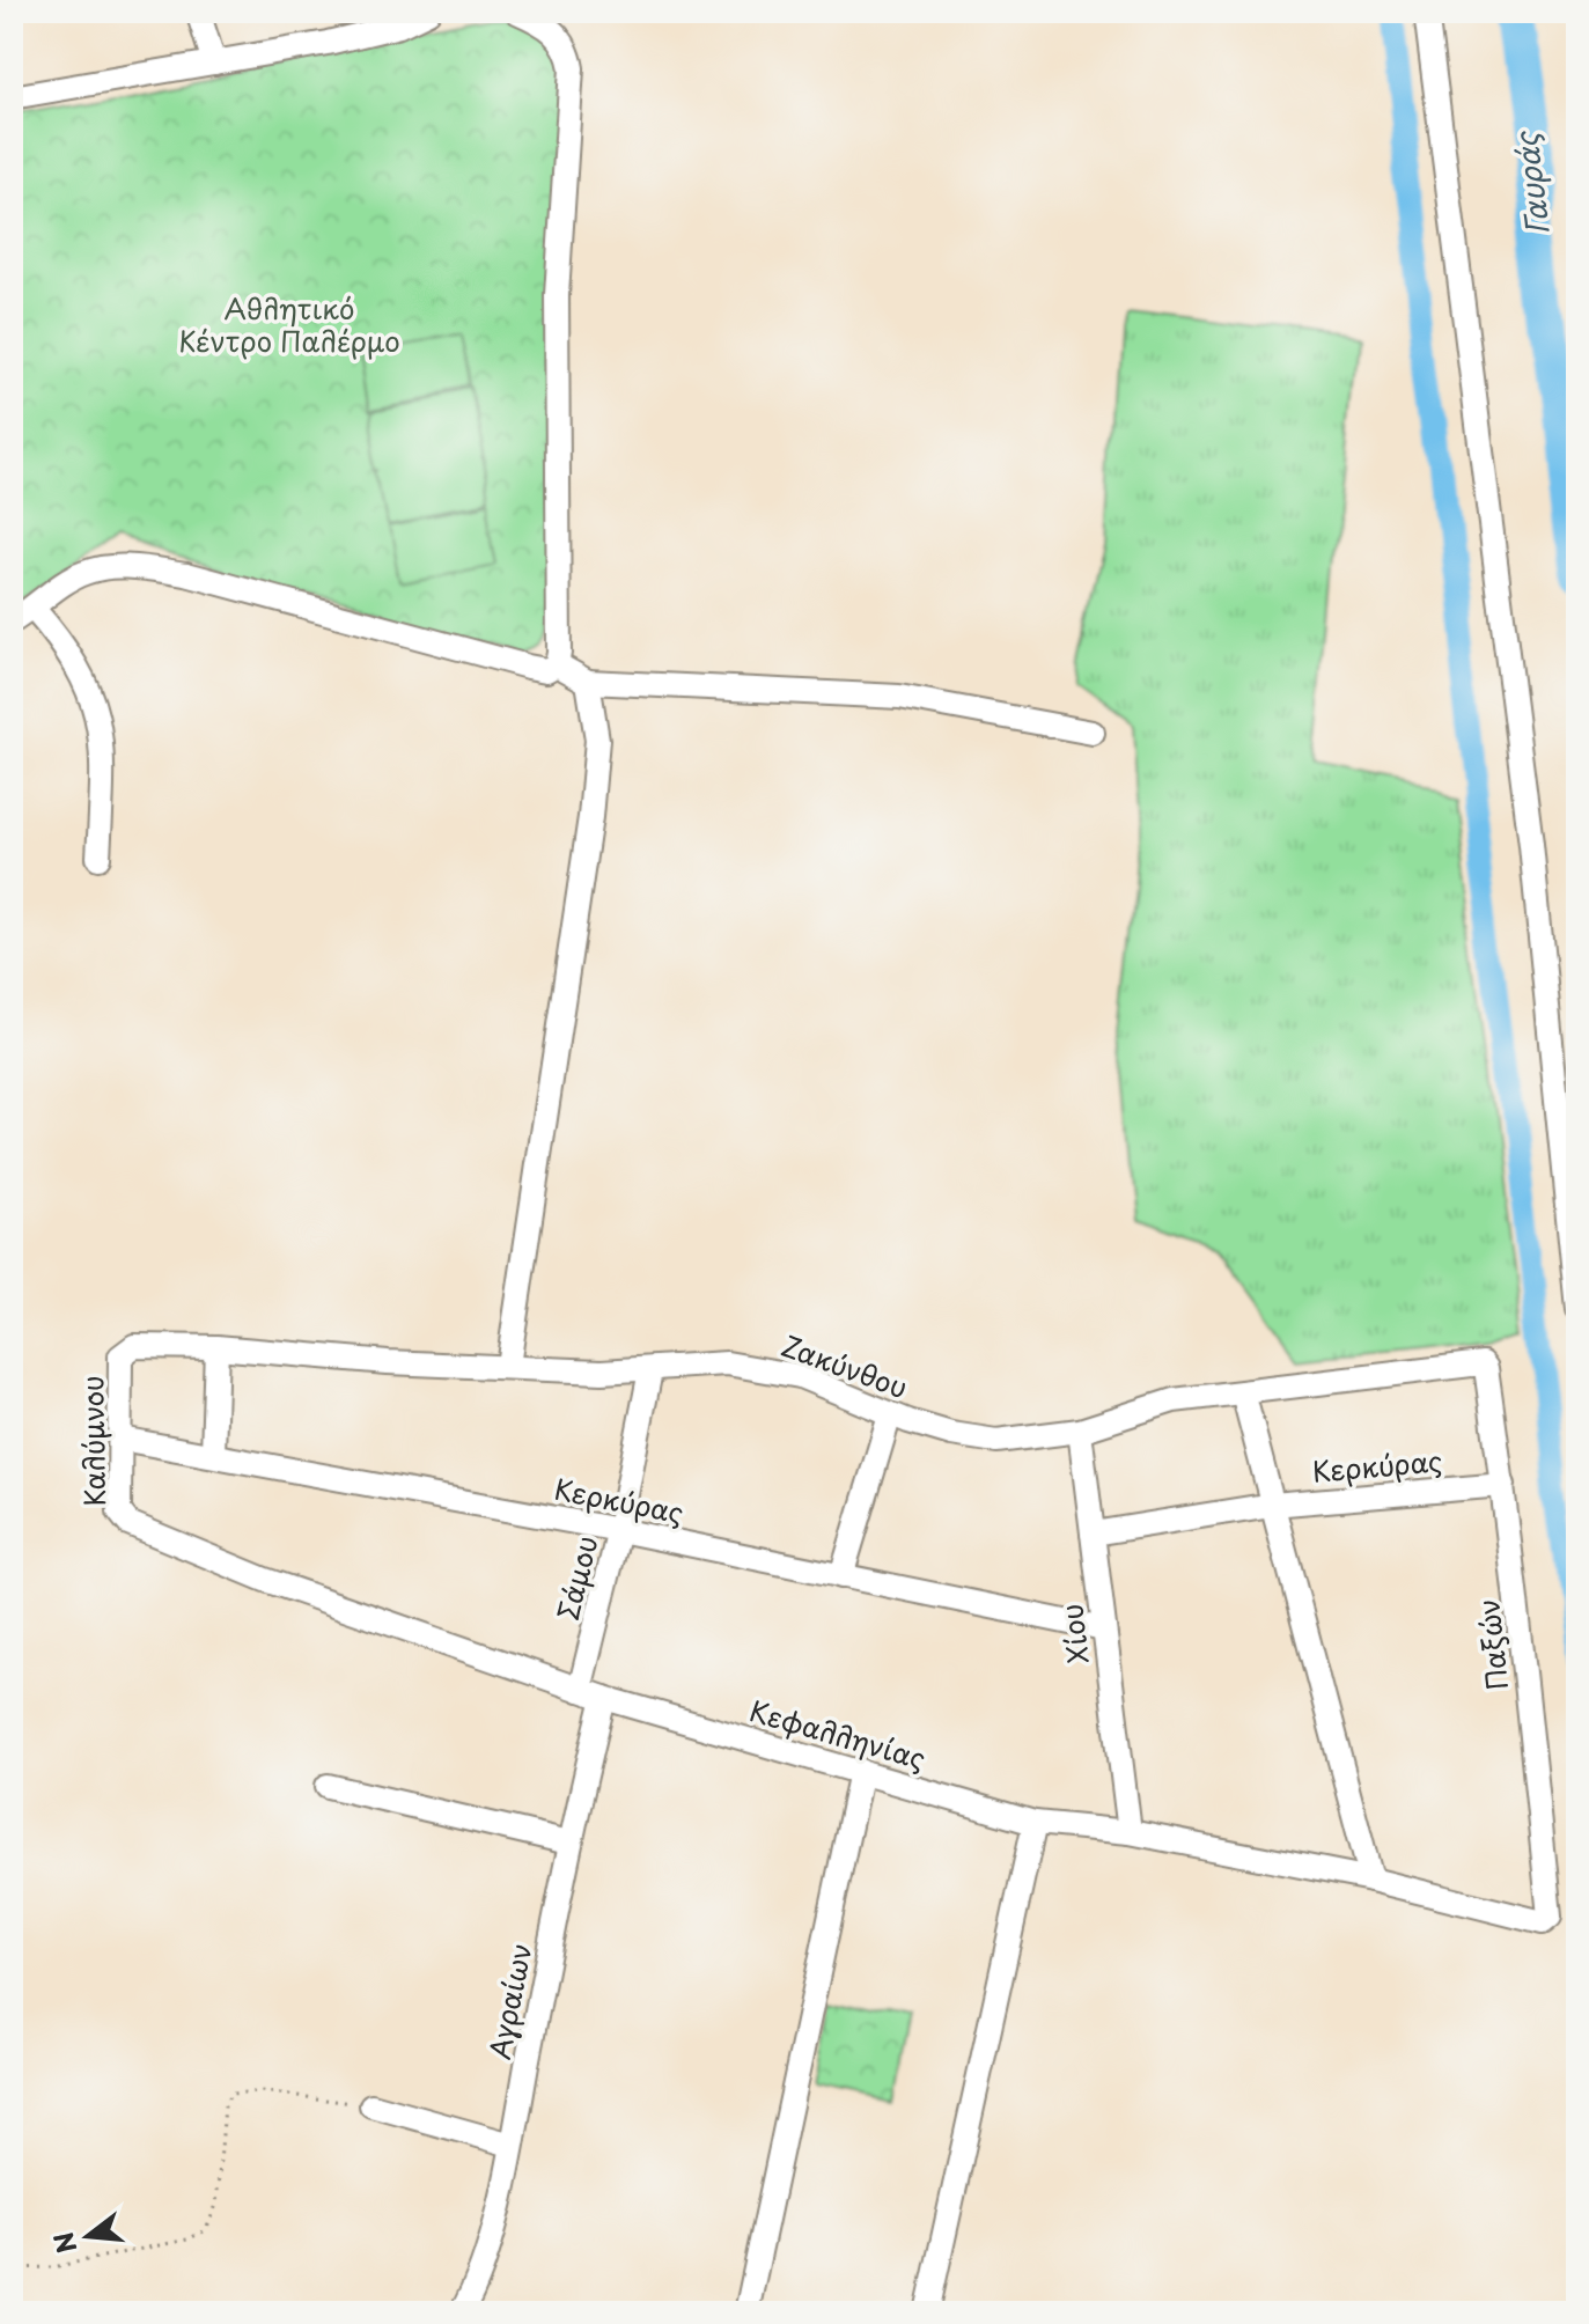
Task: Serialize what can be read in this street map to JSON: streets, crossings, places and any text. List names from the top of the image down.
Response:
{
  "streets": {
    "street": [
      "Ζακύνθου",
      "Καλύμνου",
      "Κερκύρας",
      "Σάμου",
      "Χίου",
      "Παξών",
      "Κεφαλληνίας",
      "Αγραίων"
    ]
  },
  "crossings": [
    ["Ζακύνθου", "Καλύμνου"],
    ["Ζακύνθου", "Σάμου"],
    ["Ζακύνθου", "Χίου"],
    ["Ζακύνθου", "Παξών"],
    ["Καλύμνου", "Κερκύρας"],
    ["Καλύμνου", "Κεφαλληνίας"],
    ["Κερκύρας", "Σάμου"],
    ["Κερκύρας", "Χίου"],
    ["Κερκύρας", "Παξών"],
    ["Σάμου", "Κεφαλληνίας"],
    ["Χίου", "Κεφαλληνίας"],
    ["Παξών", "Κεφαλληνίας"],
    ["Κεφαλληνίας", "Αγραίων"]
  ],
  "water": ["Γαυράς"],
  "parks": ["Αθλητικό Κέντρο Παλέρμο"],
  "north": "left"
}
